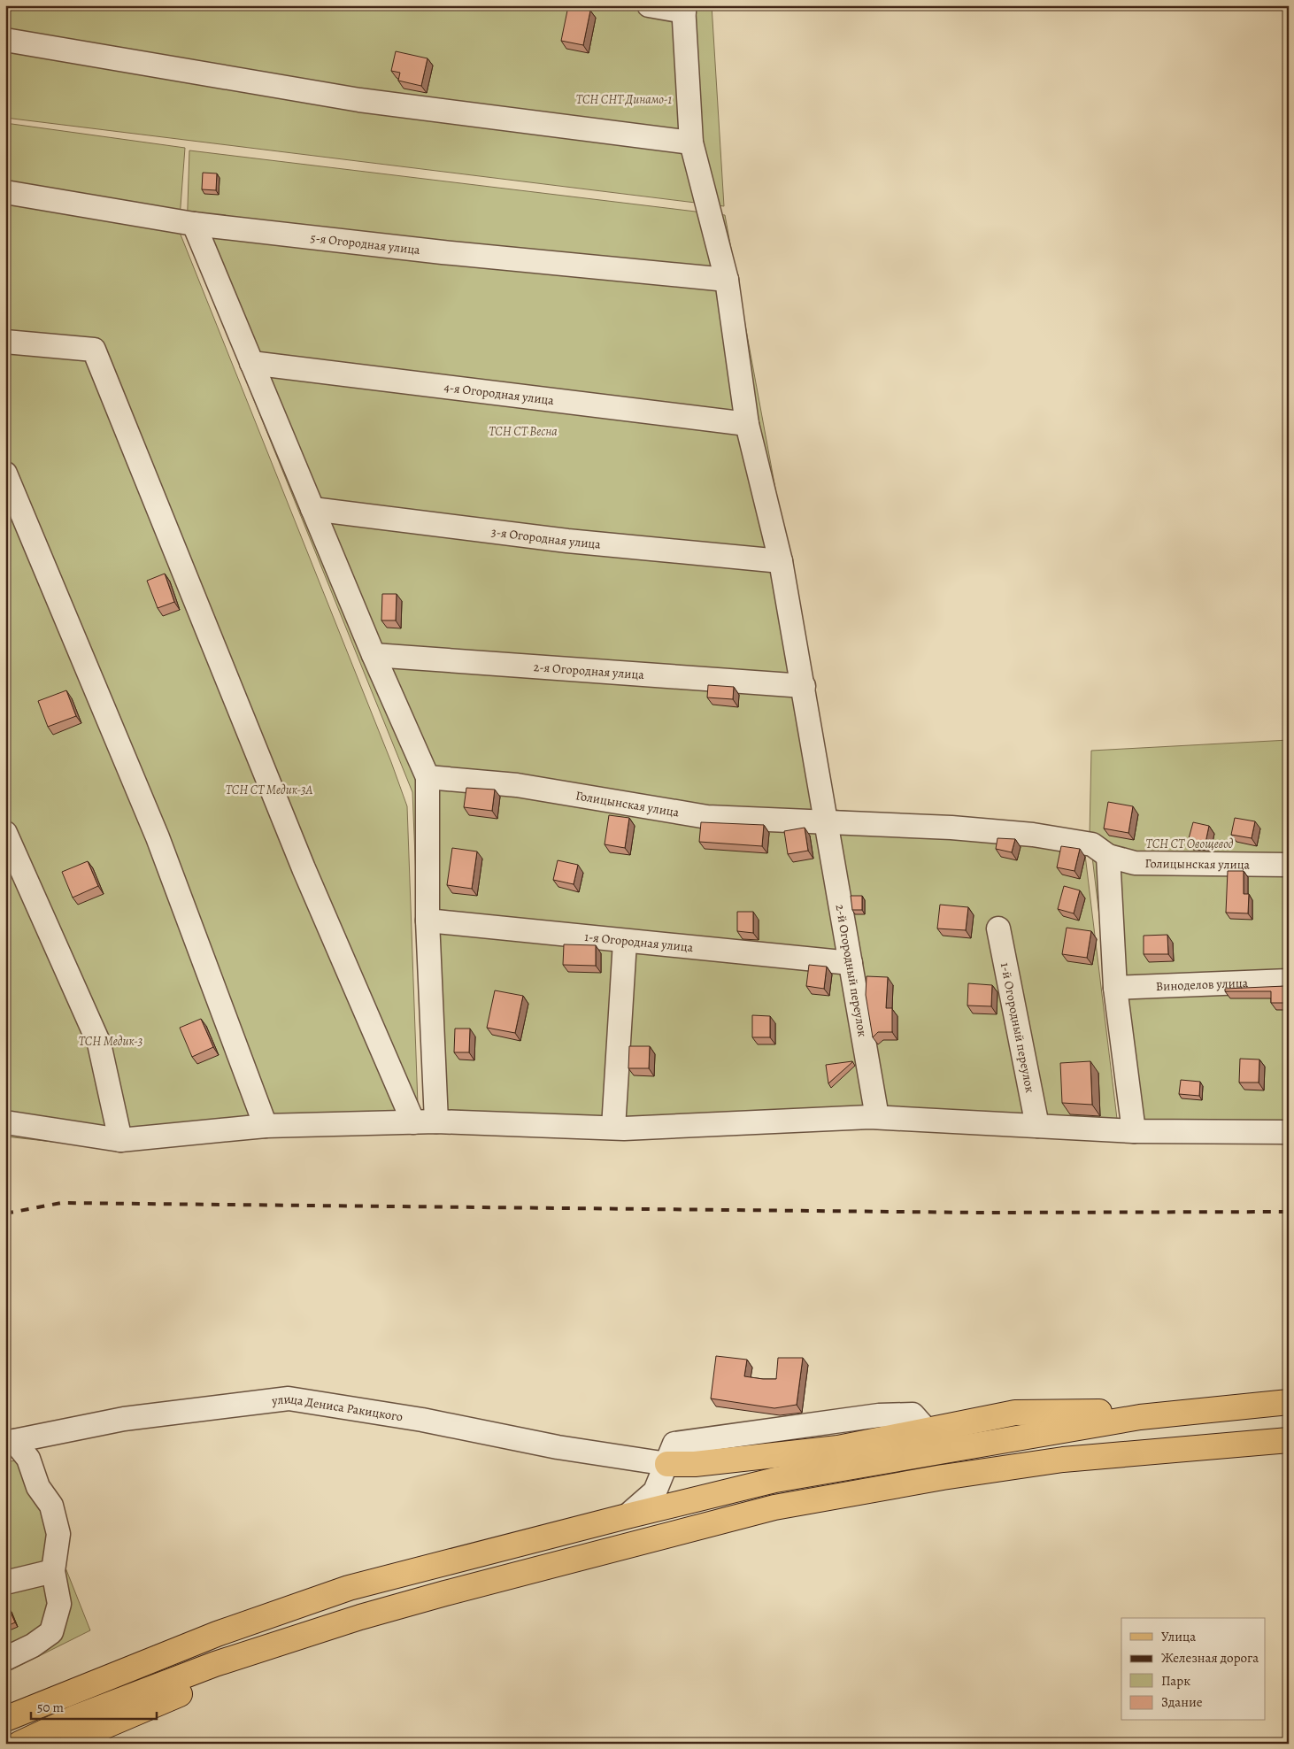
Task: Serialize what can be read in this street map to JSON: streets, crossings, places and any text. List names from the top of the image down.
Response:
{
  "streets": {
    "street": [
      "5-я Огородная улица",
      "4-я Огородная улица",
      "3-я Огородная улица",
      "2-я Огородная улица",
      "Голицынская улица",
      "1-я Огородная улица",
      "2-й Огородный переулок",
      "Виноделов улица",
      "1-й Огородный переулок",
      "улица Дениса Ракицкого"
    ]
  },
  "crossings": [
    ["5-я Огородная улица", "2-й Огородный переулок"],
    ["4-я Огородная улица", "2-й Огородный переулок"],
    ["3-я Огородная улица", "2-й Огородный переулок"],
    ["2-я Огородная улица", "2-й Огородный переулок"],
    ["Голицынская улица", "2-й Огородный переулок"],
    ["1-я Огородная улица", "2-й Огородный переулок"]
  ],
  "parks": [
    "ТСН СНТ Динамо-1",
    "ТСН СТ Весна",
    "ТСН СТ Медик-3А",
    "ТСН СТ Овощевод",
    "ТСН Медик-3"
  ],
  "legend": [
    "Улица",
    "Железная дорога",
    "Парк",
    "Здание"
  ],
  "scale_bar": "50 m"
}
